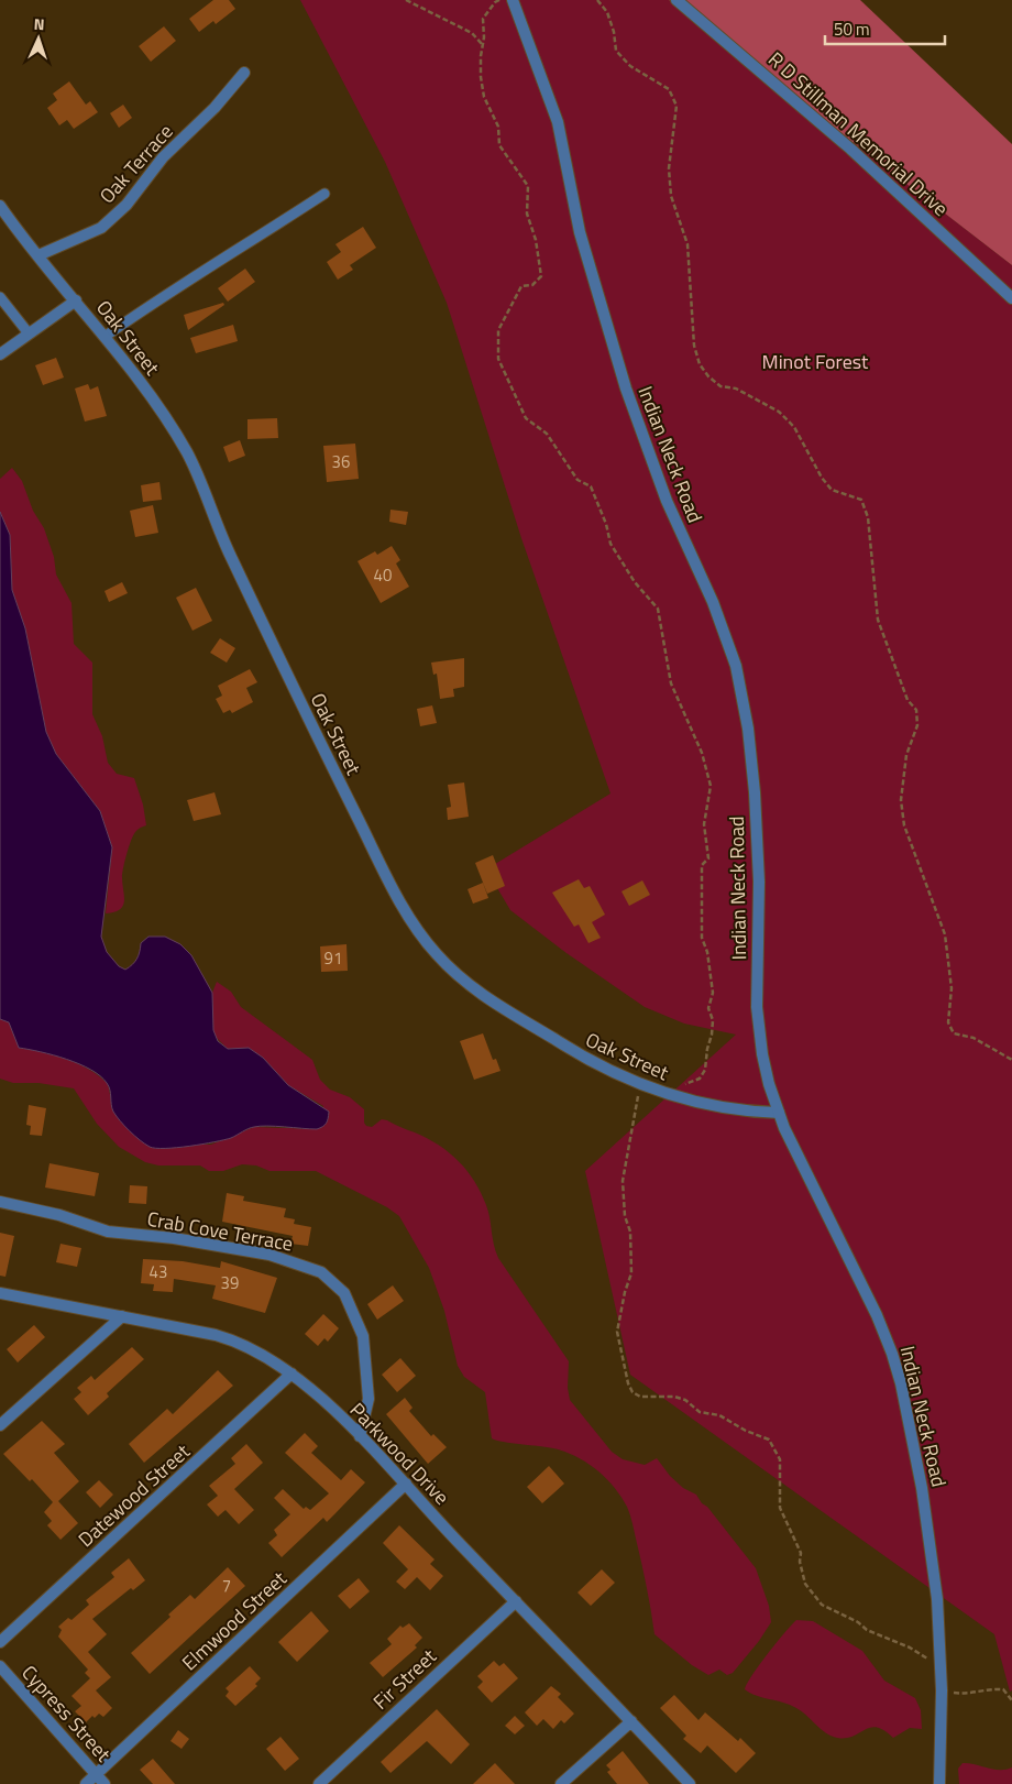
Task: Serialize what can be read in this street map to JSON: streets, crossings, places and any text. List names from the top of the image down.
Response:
{
  "streets": {
    "street": [
      "R D Stillman Memorial Drive",
      "Oak Terrace",
      "Oak Street",
      "Indian Neck Road",
      "Crab Cove Terrace",
      "Parkwood Drive",
      "Datewood Street",
      "Elmwood Street",
      "Fir Street",
      "Cypress Street"
    ]
  },
  "crossings": [
    ["Oak Terrace", "Oak Street"],
    ["Oak Street", "Indian Neck Road"],
    ["Crab Cove Terrace", "Parkwood Drive"],
    ["Parkwood Drive", "Datewood Street"],
    ["Parkwood Drive", "Elmwood Street"],
    ["Parkwood Drive", "Fir Street"],
    ["Elmwood Street", "Cypress Street"]
  ],
  "parks": ["Minot Forest"],
  "house_numbers": [
    "36",
    "40",
    "91",
    "43",
    "39",
    "7"
  ],
  "scale_bar": "50 m",
  "north": "top"
}
